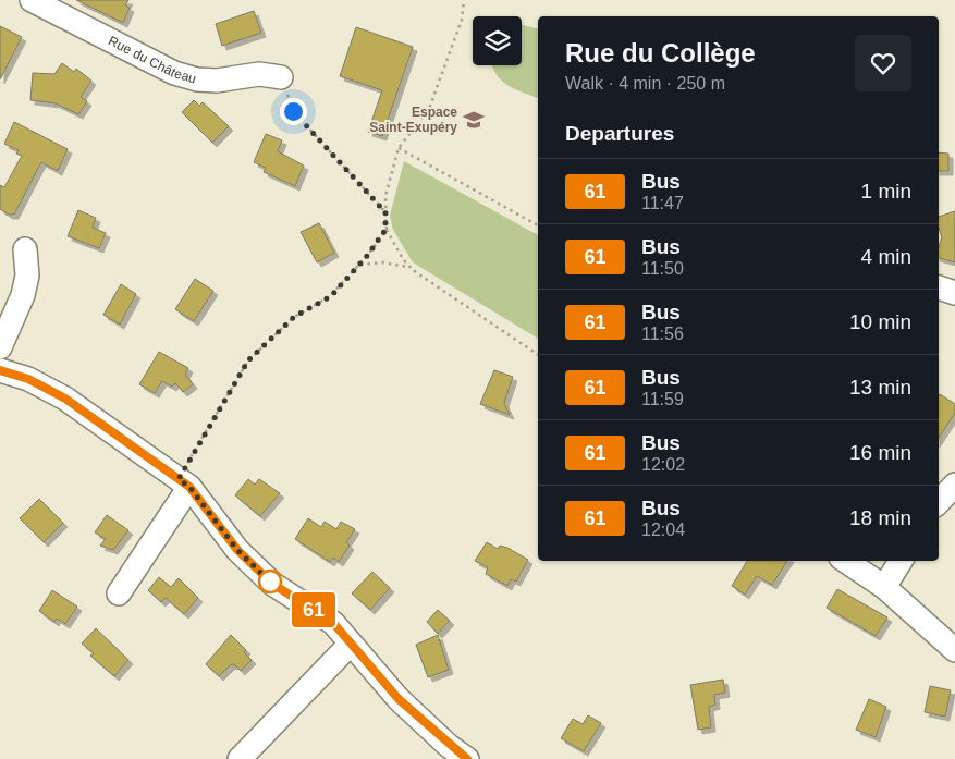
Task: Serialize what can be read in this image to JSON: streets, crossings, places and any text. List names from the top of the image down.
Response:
{
  "streets": {
    "street": ["Rue du Château"]
  },
  "places": {
    "school or university": ["Espace Saint-Exupéry"]
  },
  "lines": ["bus line 61"],
  "page": {
    "on_map": "61",
    "heading": [
      ["Rue du Collège", "Walk · 4 min · 250 m"],
      "Departures"
    ],
    "list": [
      {
        "mark": "61",
        "name": "Bus",
        "note": "11:47",
        "value": "1 min"
      },
      {
        "mark": "61",
        "name": "Bus",
        "note": "11:50",
        "value": "4 min"
      },
      {
        "mark": "61",
        "name": "Bus",
        "note": "11:56",
        "value": "10 min"
      },
      {
        "mark": "61",
        "name": "Bus",
        "note": "11:59",
        "value": "13 min"
      },
      {
        "mark": "61",
        "name": "Bus",
        "note": "12:02",
        "value": "16 min"
      },
      {
        "mark": "61",
        "name": "Bus",
        "note": "12:04",
        "value": "18 min"
      }
    ]
  }
}
